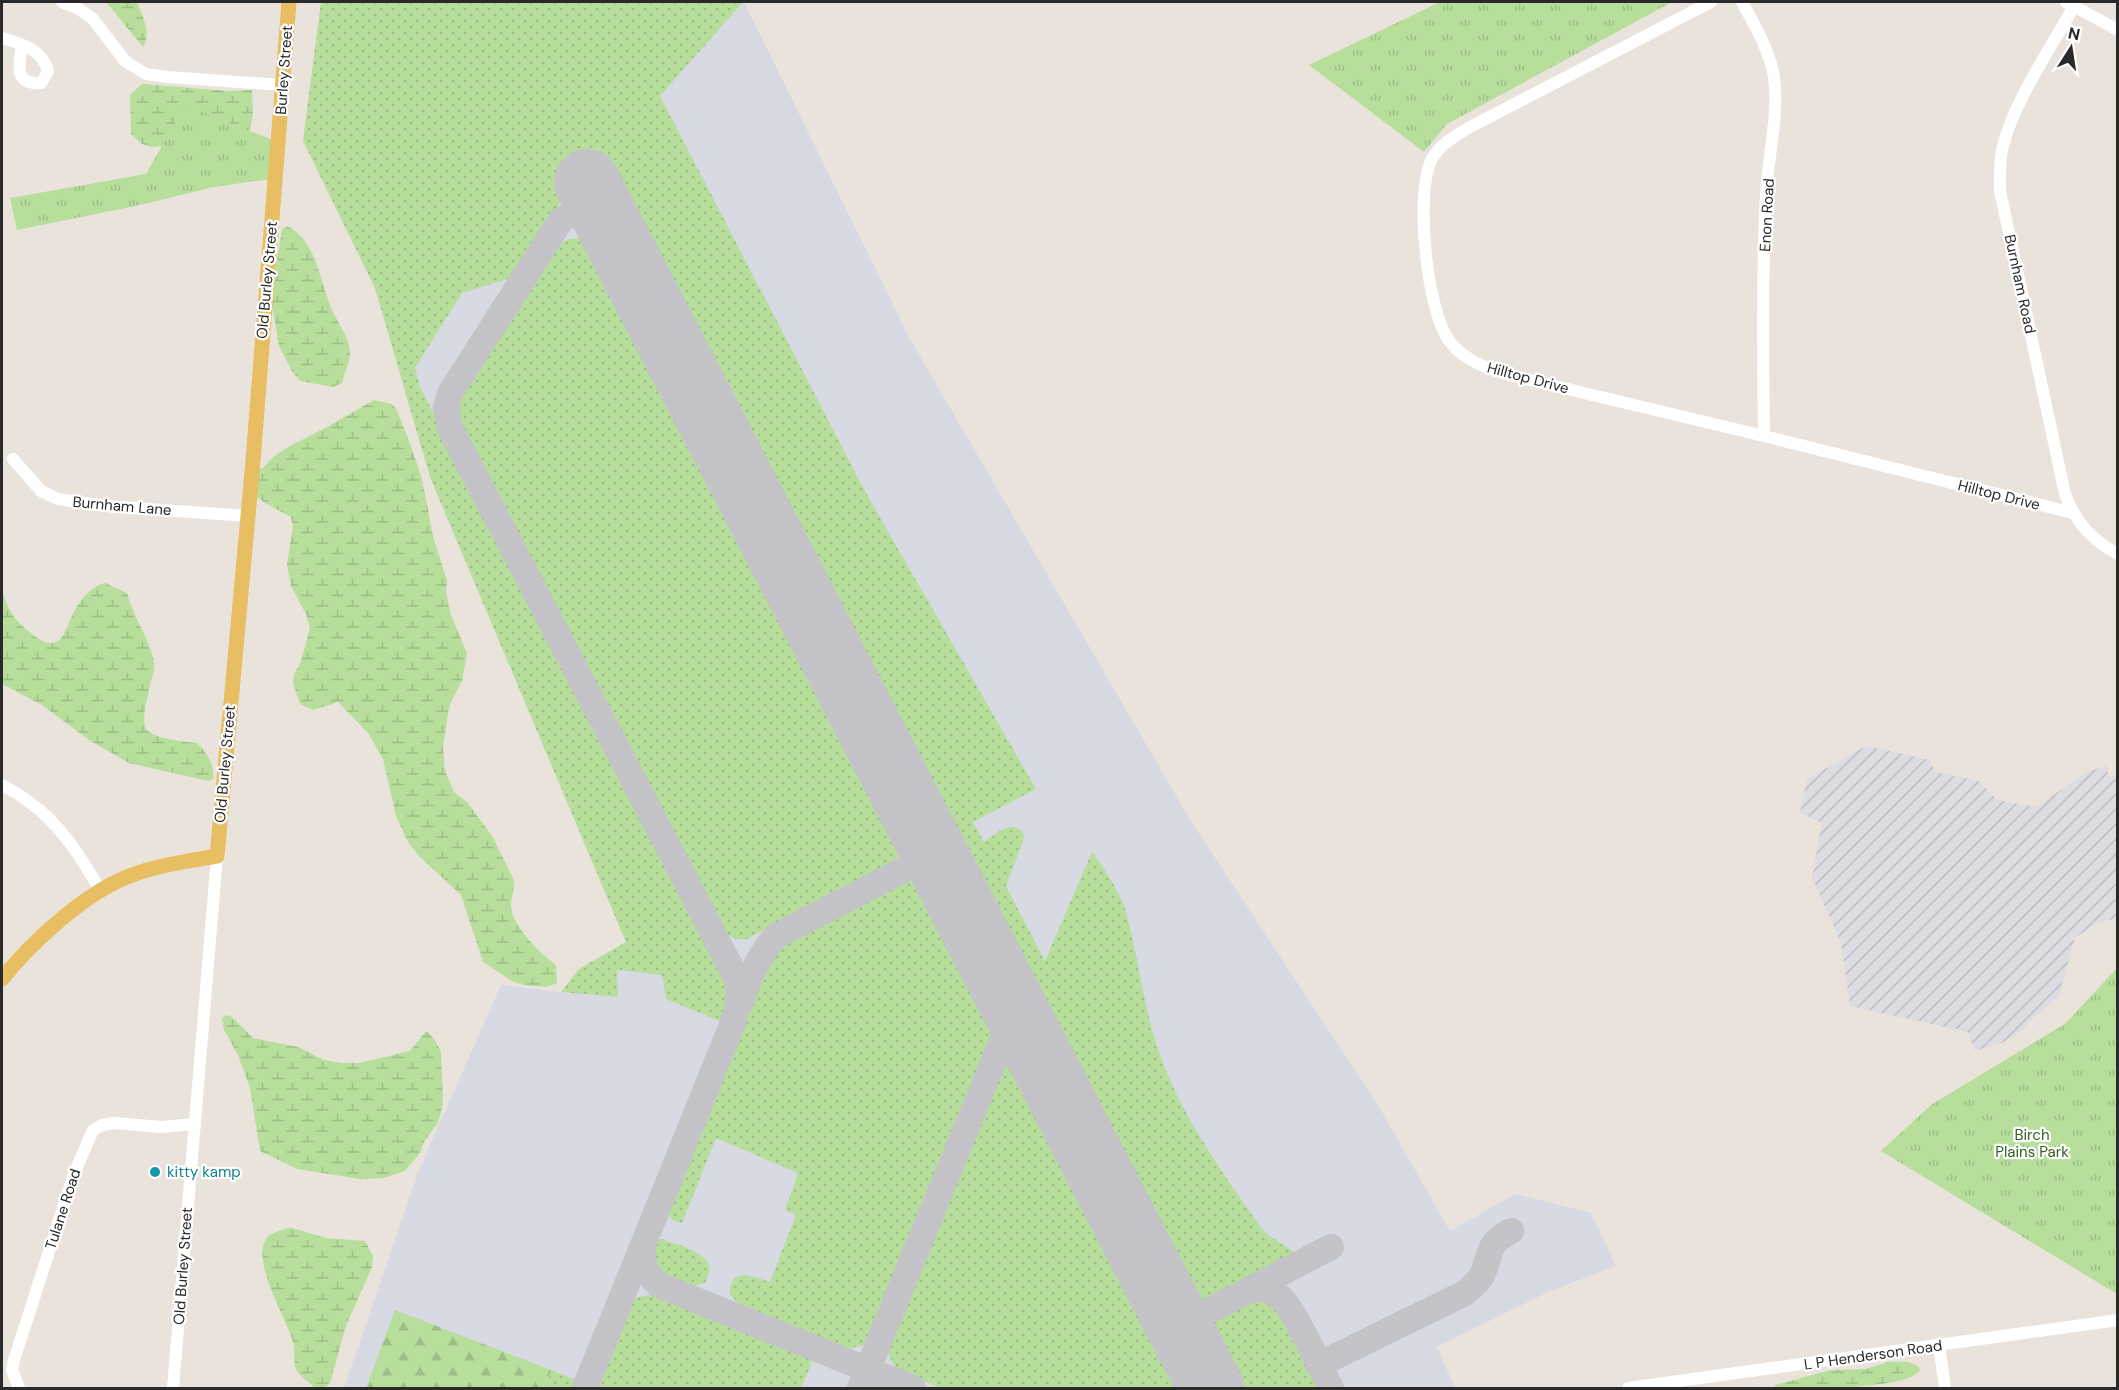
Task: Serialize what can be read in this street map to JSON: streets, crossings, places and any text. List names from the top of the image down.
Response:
{
  "streets": {
    "main road": ["Burley Street", "Old Burley Street"],
    "street": [
      "Enon Road",
      "Burnham Road",
      "Hilltop Drive",
      "Burnham Lane",
      "Tulane Road",
      "L P Henderson Road"
    ]
  },
  "crossings": [
    ["Burley Street", "Old Burley Street"],
    ["Enon Road", "Hilltop Drive"],
    ["Old Burley Street", "Burnham Lane"],
    ["Old Burley Street", "Tulane Road"],
    ["Burnham Road", "Hilltop Drive"]
  ],
  "parks": ["Birch Plains Park"],
  "places": ["kitty kamp"],
  "north": "top"
}
